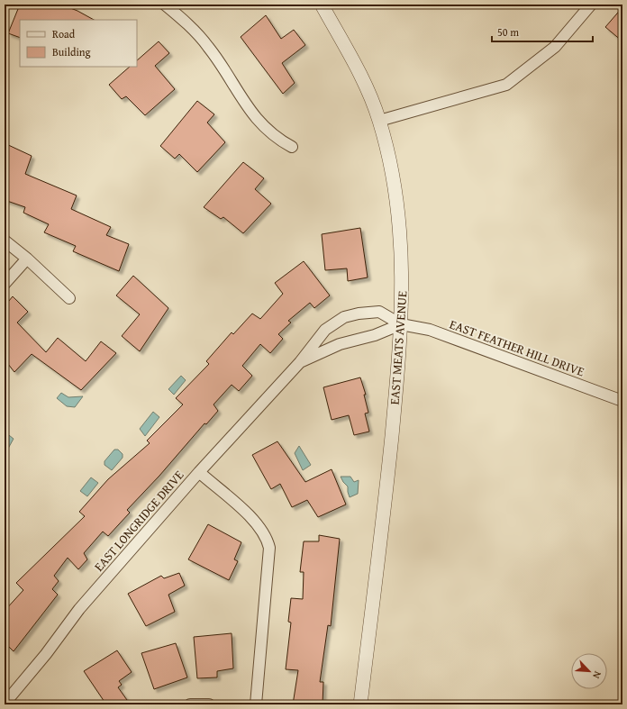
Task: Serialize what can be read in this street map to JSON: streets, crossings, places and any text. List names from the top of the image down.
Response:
{
  "streets": {
    "street": ["EAST MEATS AVENUE", "EAST FEATHER HILL DRIVE", "EAST LONGRIDGE DRIVE"]
  },
  "crossings": [
    ["EAST MEATS AVENUE", "EAST FEATHER HILL DRIVE"],
    ["EAST MEATS AVENUE", "EAST LONGRIDGE DRIVE"],
    ["EAST FEATHER HILL DRIVE", "EAST LONGRIDGE DRIVE"]
  ],
  "legend": ["Road", "Building"],
  "scale_bar": "50 m",
  "north": "bottom right"
}
